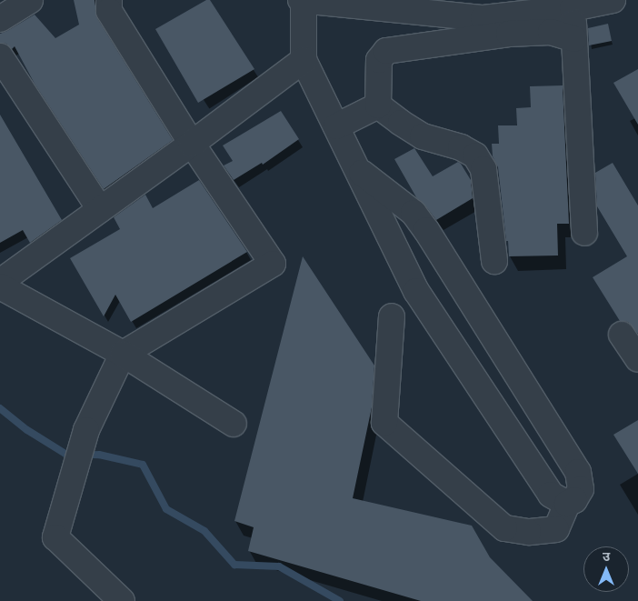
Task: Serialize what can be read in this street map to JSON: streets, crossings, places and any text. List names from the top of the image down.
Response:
{
  "north": "top"
}
